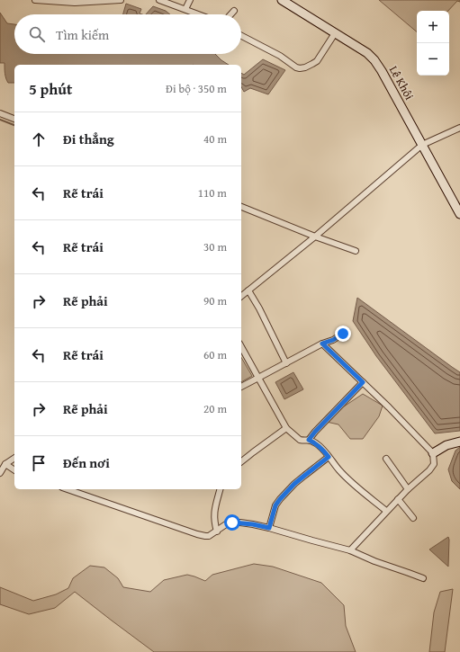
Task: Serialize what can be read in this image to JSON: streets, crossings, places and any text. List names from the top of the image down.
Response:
{
  "streets": {
    "street": ["Lê Khôi"]
  },
  "page": {
    "map_buttons": ["+", "−"],
    "search": "Tìm kiếm",
    "heading": ["5 phút", "Đi bộ · 350 m"],
    "list": [
      ["Đi thẳng", "40 m"],
      ["Rẽ trái", "110 m"],
      ["Rẽ trái", "30 m"],
      ["Rẽ phải", "90 m"],
      ["Rẽ trái", "60 m"],
      ["Rẽ phải", "20 m"],
      "Đến nơi"
    ]
  }
}
